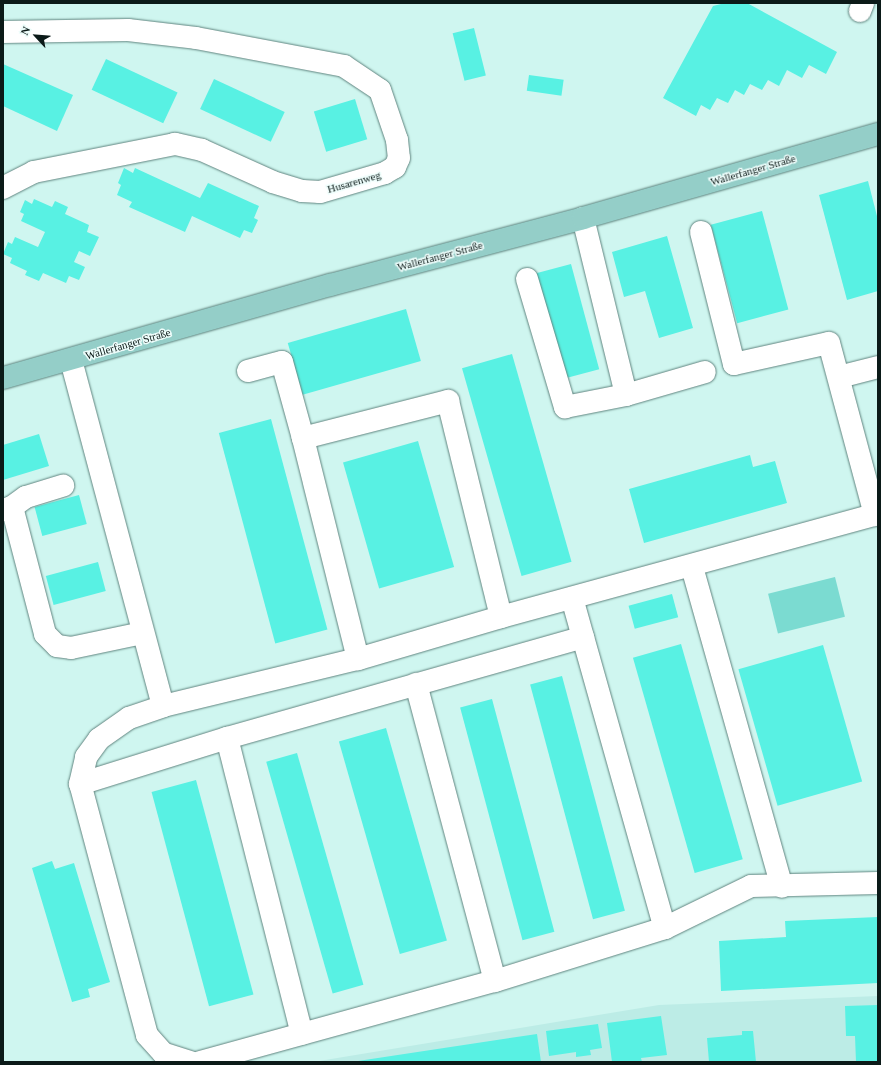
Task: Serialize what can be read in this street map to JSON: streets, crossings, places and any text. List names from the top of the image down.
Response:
{
  "streets": {
    "main road": ["Wallerfanger Straße"],
    "street": ["Husarenweg"]
  },
  "north": "top left"
}
